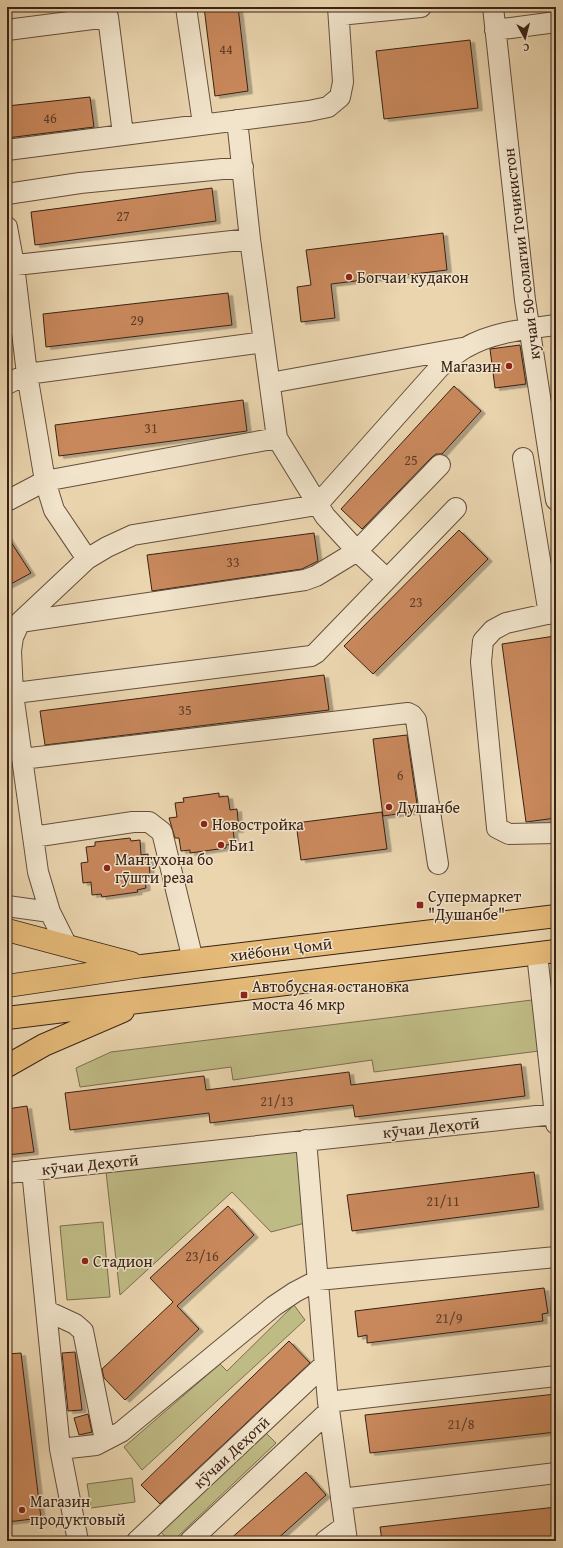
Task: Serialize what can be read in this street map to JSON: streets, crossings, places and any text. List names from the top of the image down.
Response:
{
  "streets": {
    "main road": ["хиёбони Ҷомӣ"],
    "street": ["кучаи 50-солагии Точикистон", "кӯчаи Деҳотӣ"]
  },
  "places": {
    "other": [
      "Богчаи кудакон",
      "Магазин",
      "Душанбе",
      "Новостройка",
      "Би1",
      "Мантухона бо гӯшти реза",
      "Стадион",
      "Магазин продуктовый"
    ],
    "transit": ["Супермаркет \"Душанбе\"", "Автобусная остановка моста 46 мкр"]
  },
  "house_numbers": [
    "44",
    "46",
    "27",
    "29",
    "31",
    "25",
    "33",
    "23",
    "35",
    "6",
    "21/13",
    "21/11",
    "23/16",
    "21/9",
    "21/8"
  ],
  "north": "bottom"
}
